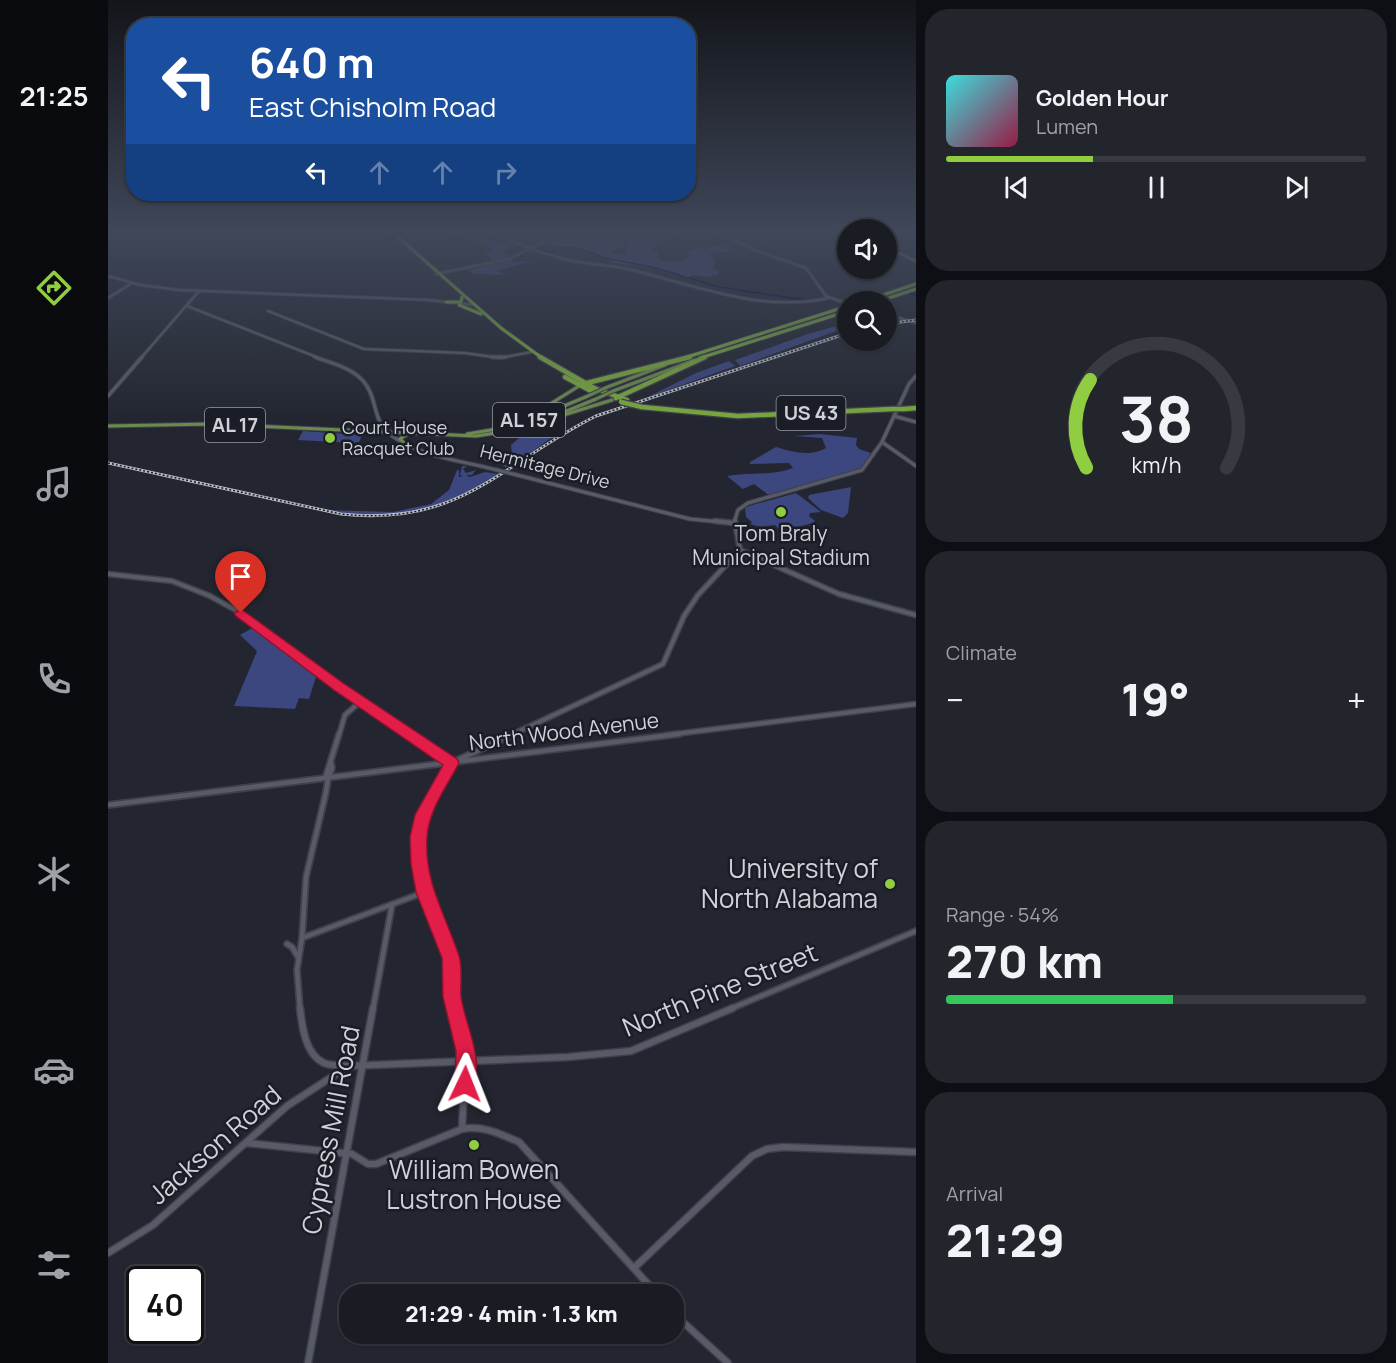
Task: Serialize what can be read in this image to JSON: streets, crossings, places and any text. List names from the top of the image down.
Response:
{
  "streets": {
    "highway": ["US 43", "AL 157", "AL 17"],
    "street": [
      "Hermitage Drive",
      "North Wood Avenue",
      "North Pine Street",
      "Cypress Mill Road",
      "Jackson Road"
    ]
  },
  "crossings": [
    ["US 43", "AL 17"],
    ["AL 157", "AL 17"],
    ["AL 17", "Hermitage Drive"],
    ["North Wood Avenue", "North Pine Street"],
    ["North Pine Street", "Cypress Mill Road"],
    ["North Pine Street", "Jackson Road"]
  ],
  "places": [
    "Court House Racquet Club",
    "Tom Braly Municipal Stadium",
    "University of North Alabama",
    "William Bowen Lustron House"
  ],
  "page": {
    "tabs": "21:25",
    "turn": ["640 m", "East Chisholm Road"],
    "song": ["Golden Hour", "Lumen"],
    "tile": [
      "Climate",
      ["Range · 54%", "270 km"],
      ["Arrival", "21:29"]
    ],
    "heat": ["−", "19°", "+"],
    "limit": "40",
    "trip": "21:29 · 4 min · 1.3 km",
    "gauge": ["38", "km/h"]
  }
}
